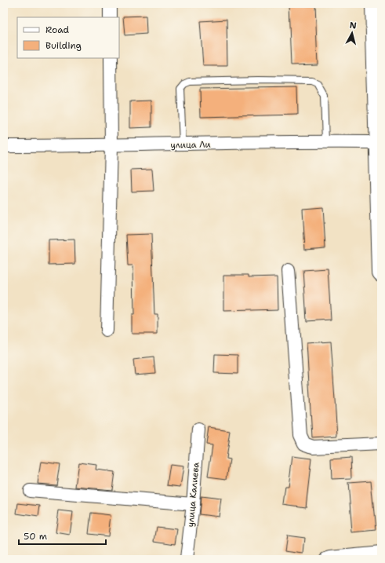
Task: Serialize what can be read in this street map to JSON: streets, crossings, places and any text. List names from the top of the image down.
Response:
{
  "streets": {
    "street": ["улица Ли", "улица Калиева"]
  },
  "legend": ["Road", "Building"],
  "scale_bar": "50 m",
  "north": "top"
}
